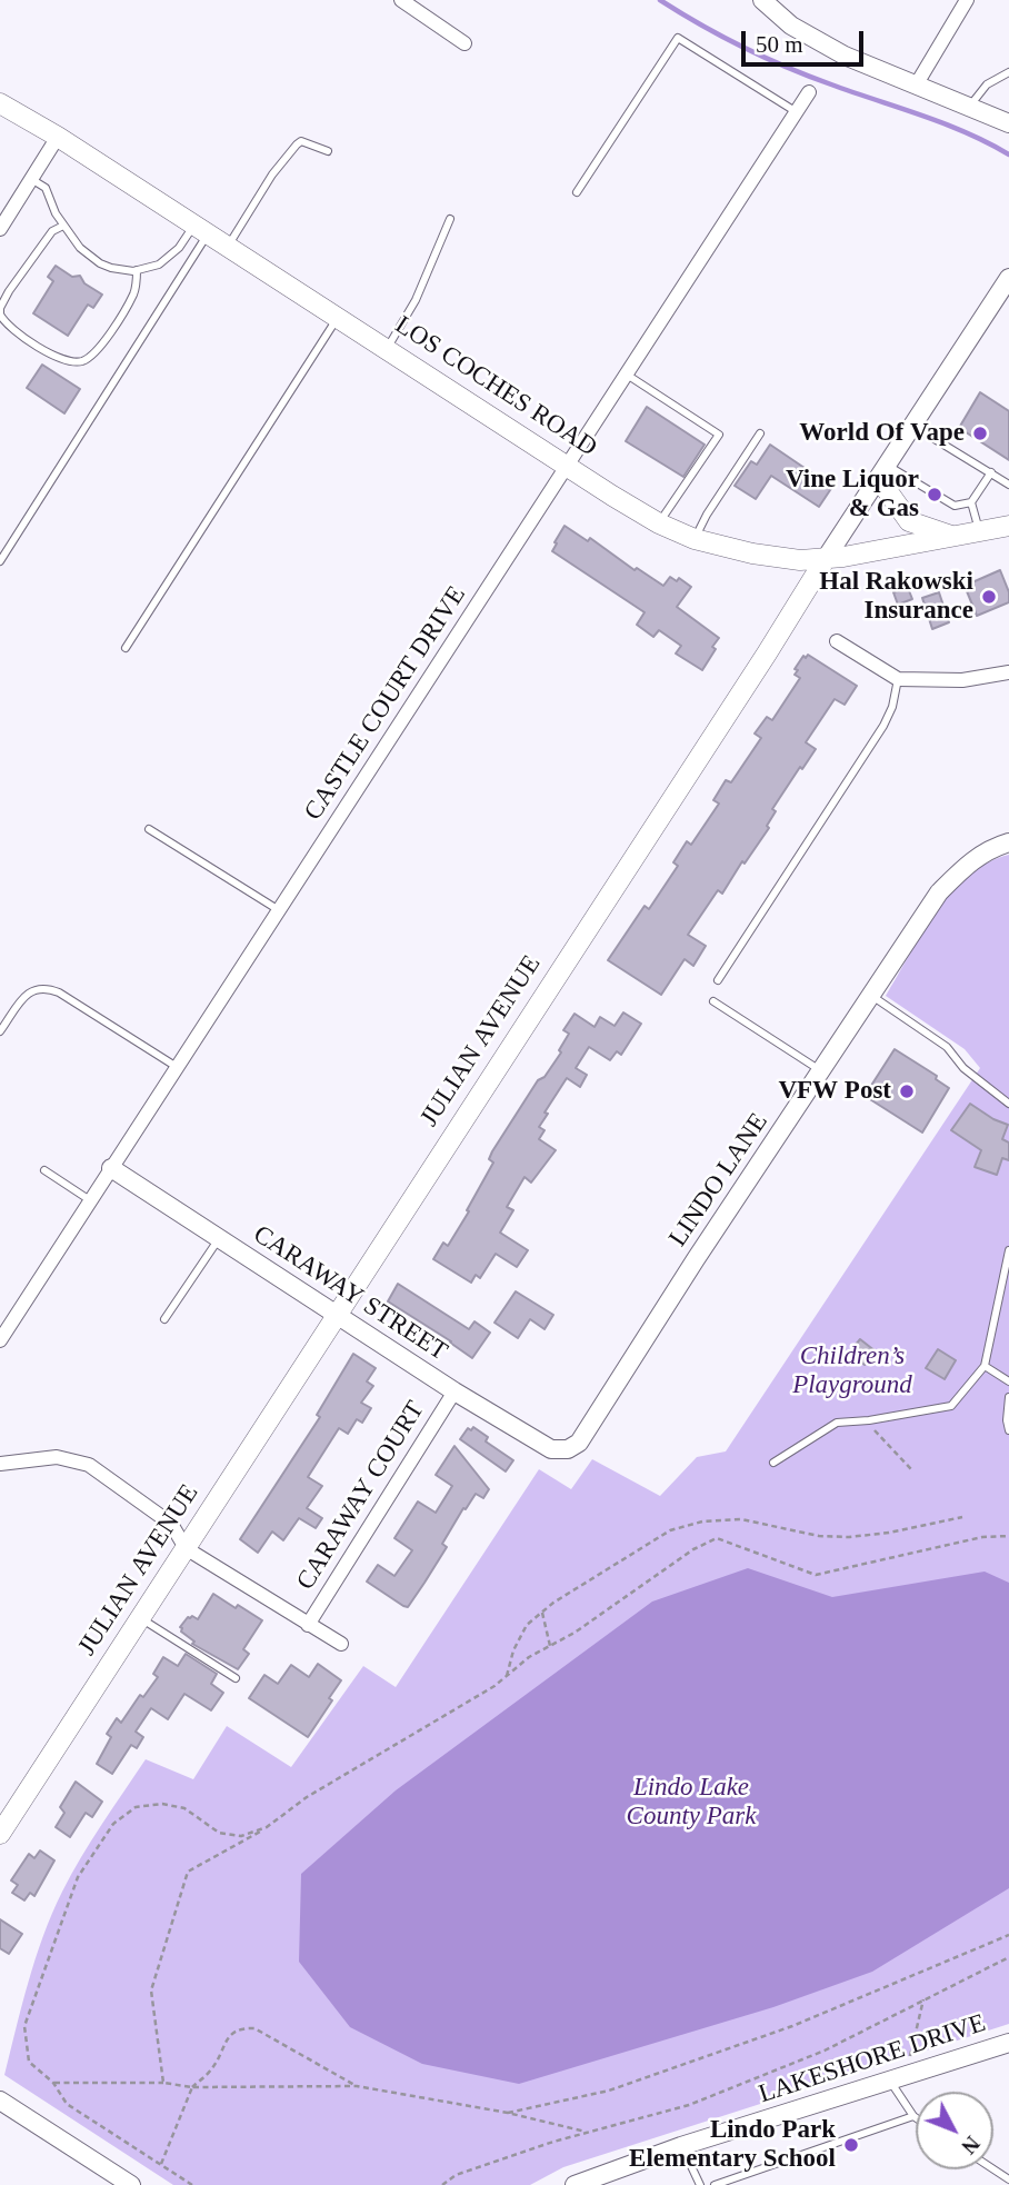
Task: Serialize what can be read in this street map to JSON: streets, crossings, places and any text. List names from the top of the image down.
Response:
{
  "streets": {
    "main road": ["LOS COCHES ROAD", "JULIAN AVENUE"],
    "street": [
      "CASTLE COURT DRIVE",
      "LINDO LANE",
      "CARAWAY STREET",
      "CARAWAY COURT",
      "LAKESHORE DRIVE"
    ]
  },
  "crossings": [
    ["LOS COCHES ROAD", "CASTLE COURT DRIVE"],
    ["LOS COCHES ROAD", "JULIAN AVENUE"],
    ["CASTLE COURT DRIVE", "CARAWAY STREET"],
    ["JULIAN AVENUE", "CARAWAY STREET"],
    ["LINDO LANE", "CARAWAY STREET"],
    ["CARAWAY STREET", "CARAWAY COURT"]
  ],
  "parks": ["Children’s Playground", "Lindo Lake County Park"],
  "places": [
    "World Of Vape",
    "Vine Liquor & Gas",
    "Hal Rakowski Insurance",
    "VFW Post",
    "Lindo Park Elementary School"
  ],
  "scale_bar": "50 m",
  "north": "bottom right"
}
